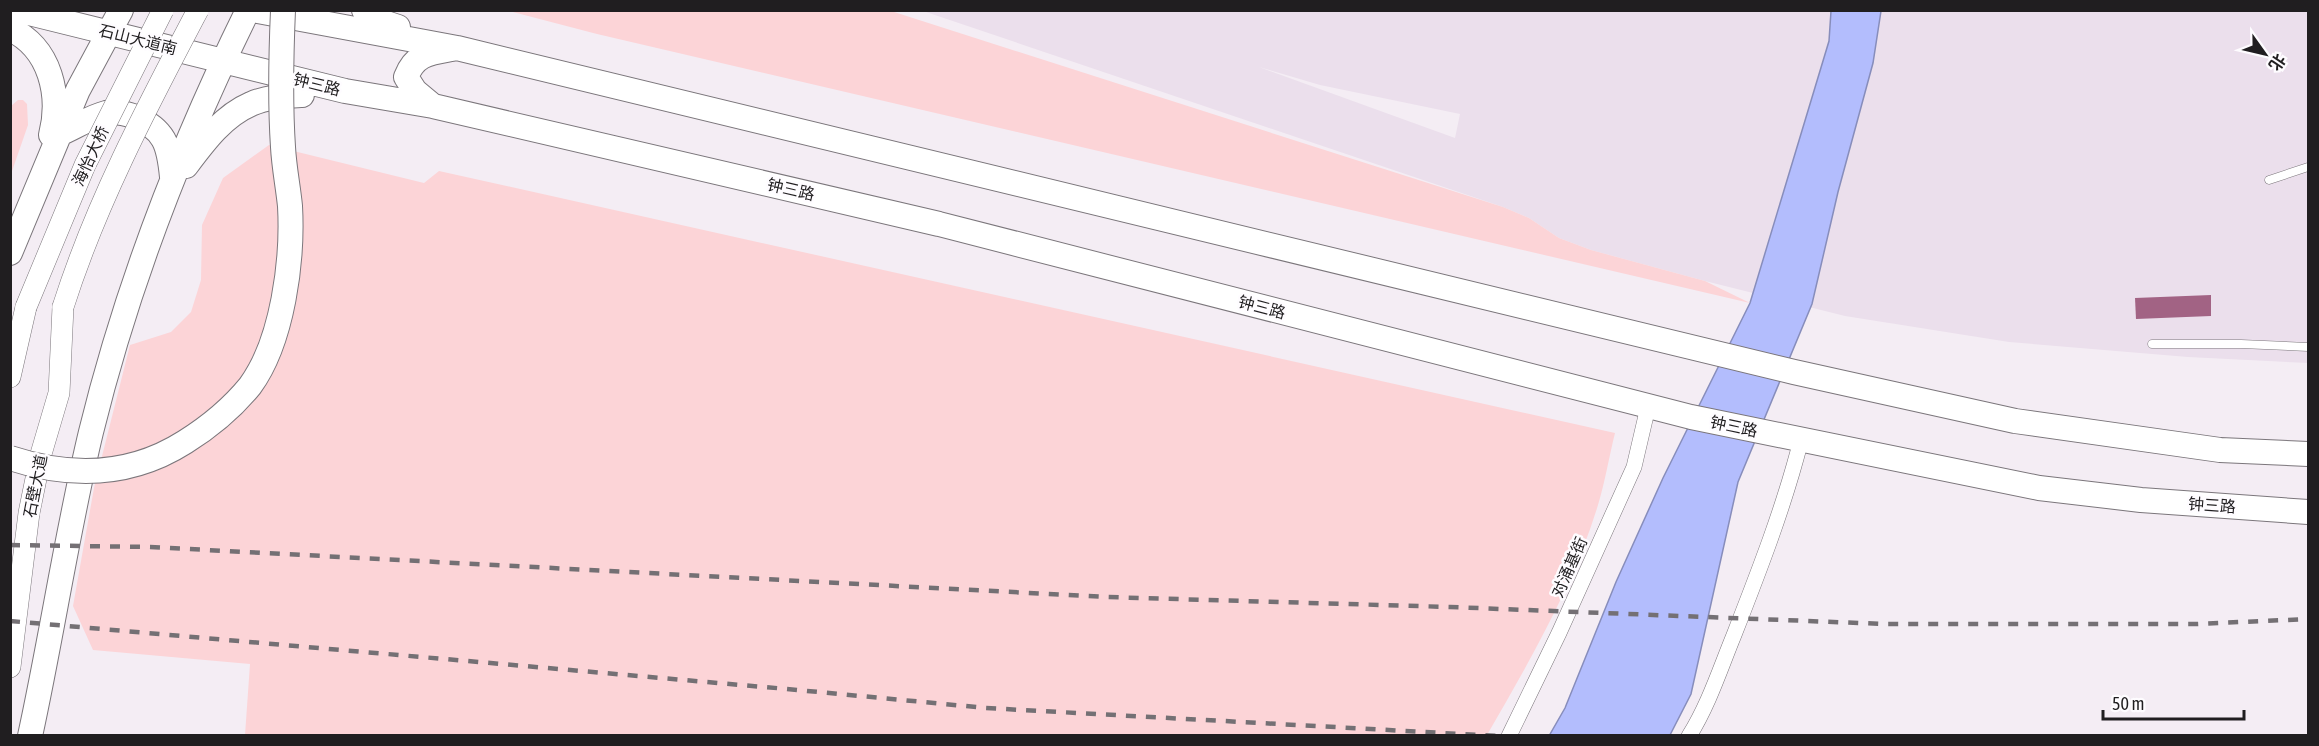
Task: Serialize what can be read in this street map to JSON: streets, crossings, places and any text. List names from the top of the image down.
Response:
{
  "streets": {
    "main road": ["石山大道南", "钟三路"],
    "street": ["海怡大桥", "石壁大道", "对涌基街"]
  },
  "crossings": [
    ["石山大道南", "钟三路"],
    ["钟三路", "对涌基街"],
    ["海怡大桥", "石壁大道"]
  ],
  "scale_bar": "50 m",
  "north": "bottom right"
}
